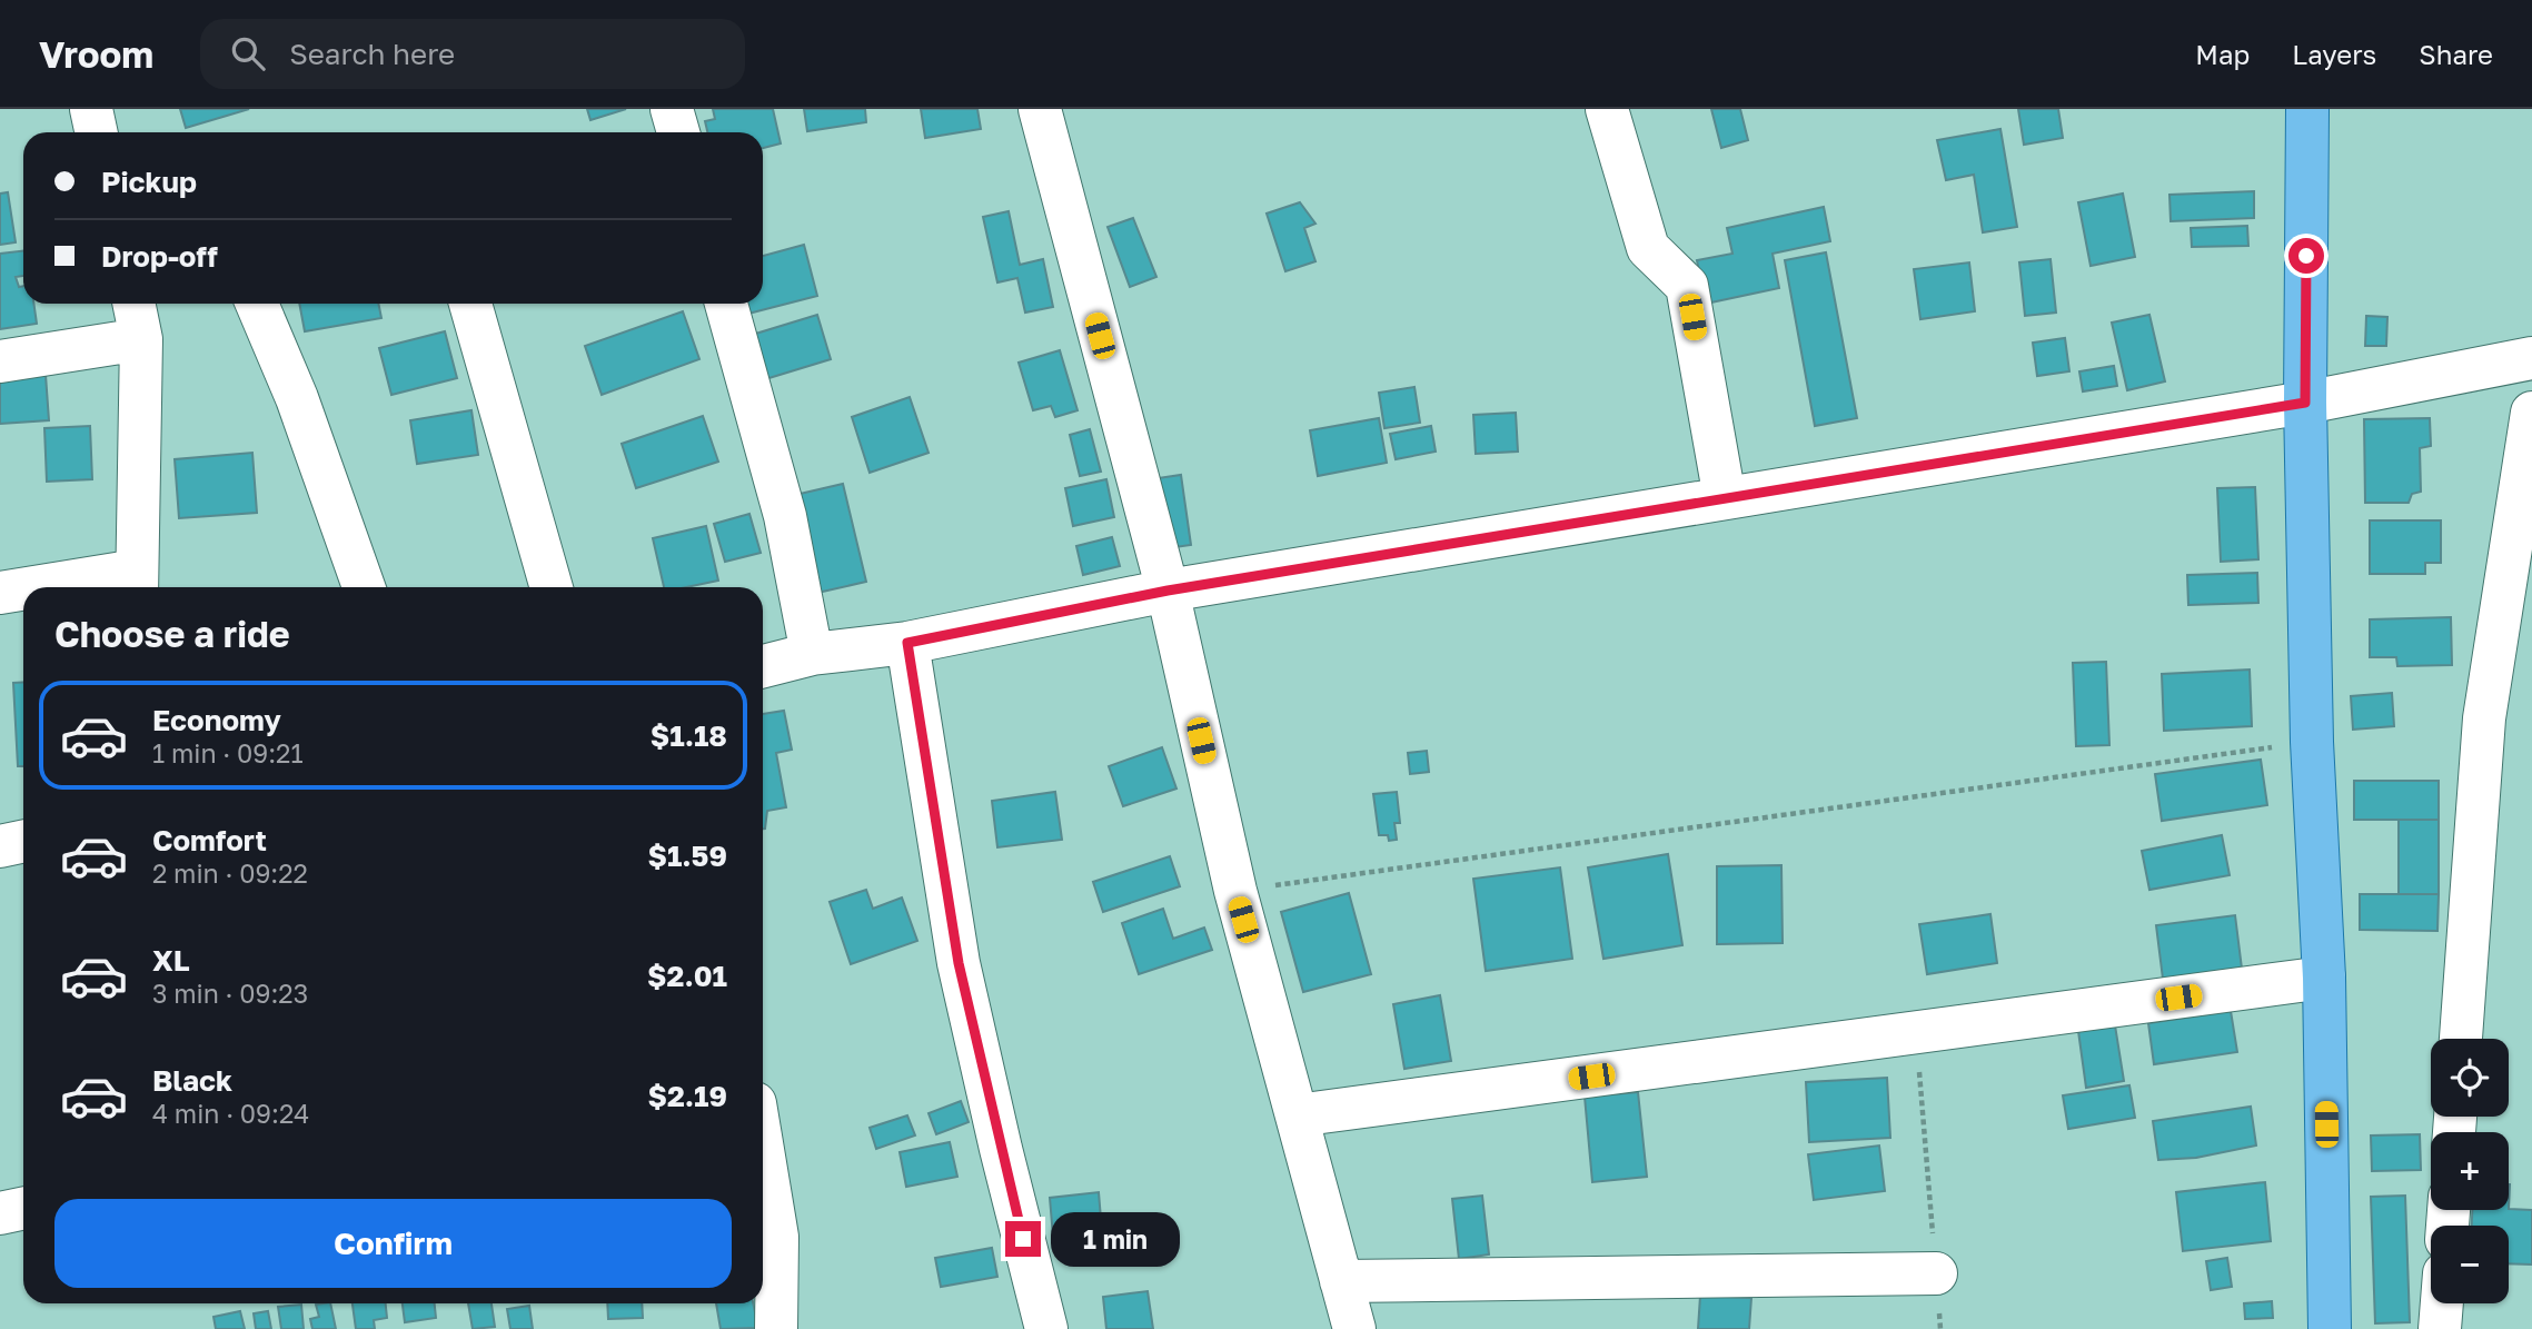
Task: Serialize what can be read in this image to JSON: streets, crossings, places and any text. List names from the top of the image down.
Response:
{
  "page": {
    "header": "Vroom",
    "search": "Search here",
    "nav": ["Map", "Layers", "Share"],
    "banner": ["Pickup", "Drop-off"],
    "heading": "Choose a ride",
    "list": [
      {
        "name": "Economy",
        "note": "1 min · 09:21",
        "value": "$1.18"
      },
      {
        "name": "Comfort",
        "note": "2 min · 09:22",
        "value": "$1.59"
      },
      {
        "name": "XL",
        "note": "3 min · 09:23",
        "value": "$2.01"
      },
      {
        "name": "Black",
        "note": "4 min · 09:24",
        "value": "$2.19"
      }
    ],
    "map_buttons": ["+", "−"],
    "buttons": "Confirm",
    "bubble": "1 min"
  }
}
